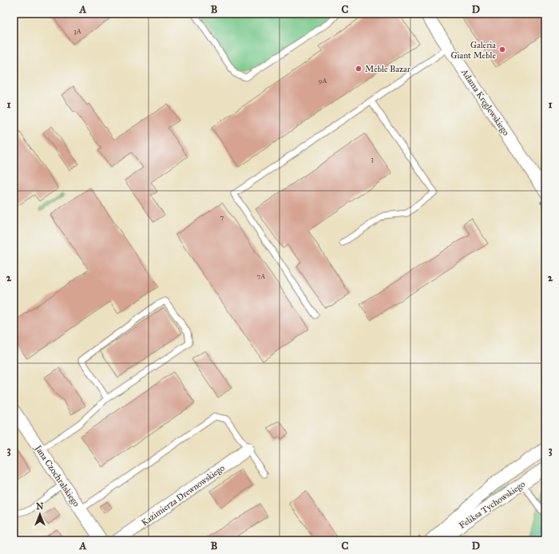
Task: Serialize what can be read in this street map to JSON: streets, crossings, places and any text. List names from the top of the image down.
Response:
{
  "streets": {
    "street": [
      "Adama Kręglewskiego",
      "Jana Czochralskiego",
      "Kazimierza Drewnowskiego",
      "Feliksa Tychowskiego"
    ]
  },
  "places": ["Galeria Giant Meble", "Meble Bazar"],
  "house_numbers": [
    "3A",
    "9A",
    "3",
    "7",
    "7A"
  ],
  "north": "top",
  "grid": {
    "columns": [
      "A",
      "B",
      "C",
      "D"
    ],
    "rows": ["1", "2", "3"]
  }
}
